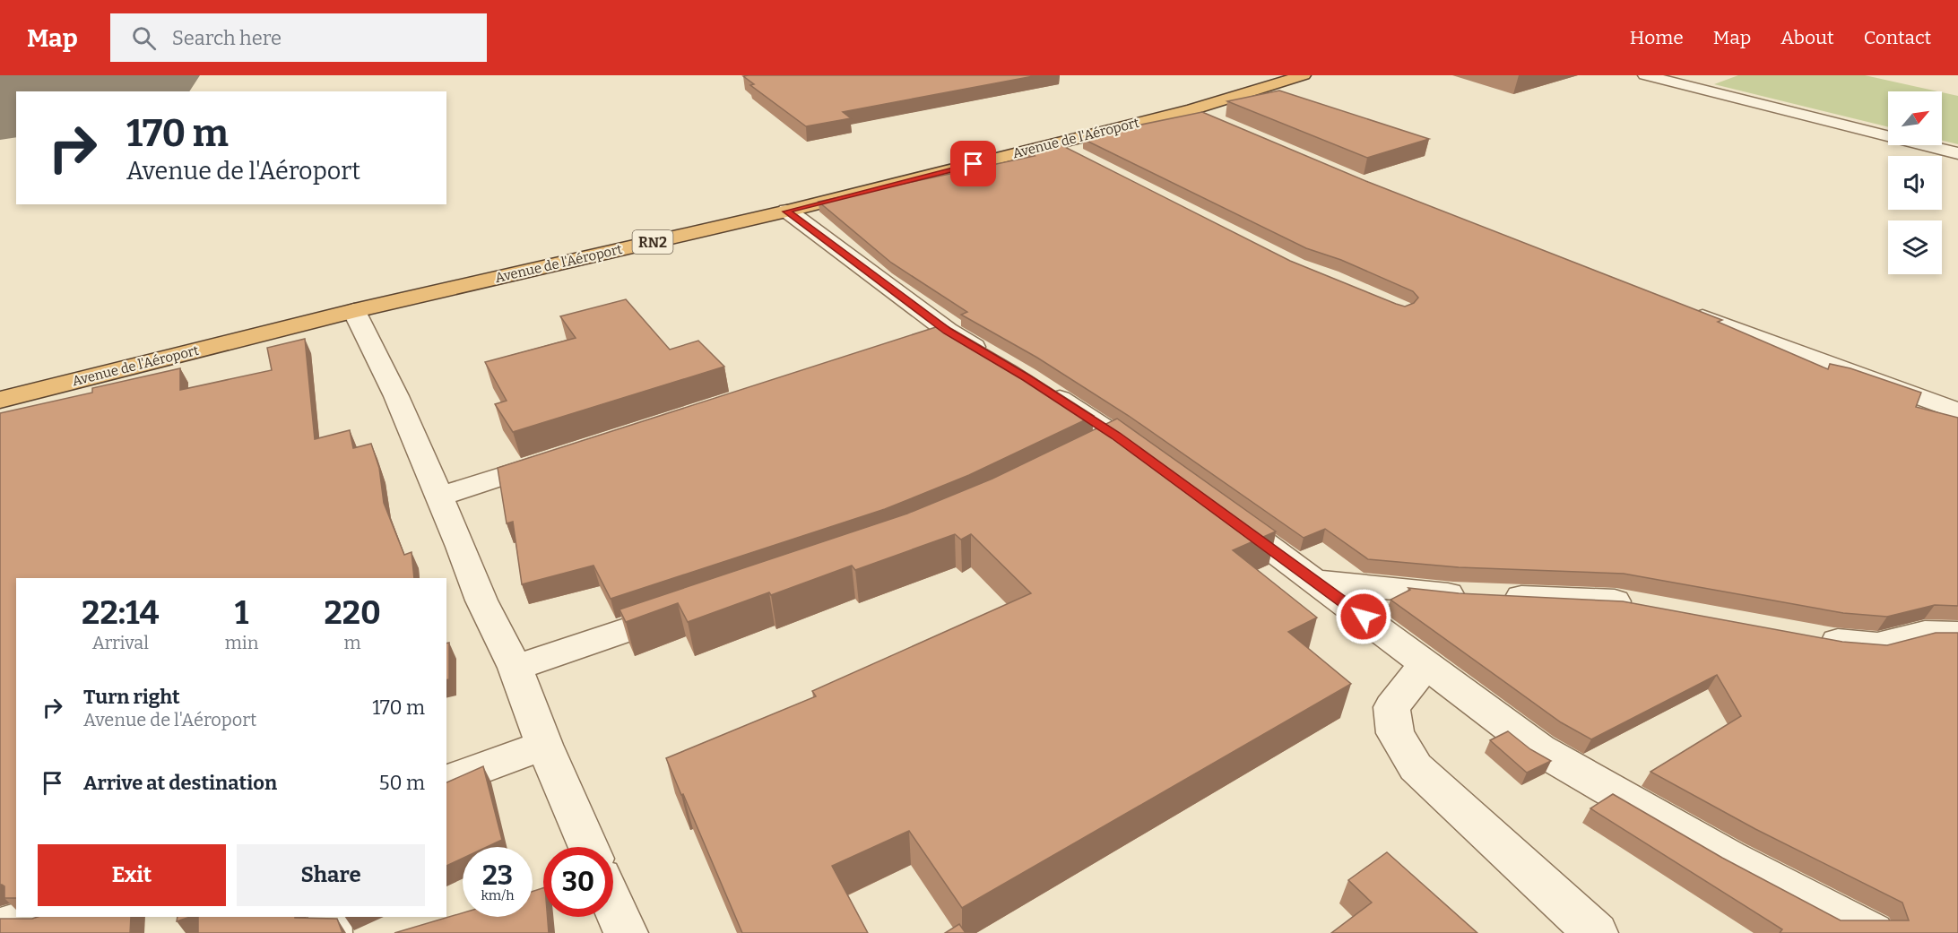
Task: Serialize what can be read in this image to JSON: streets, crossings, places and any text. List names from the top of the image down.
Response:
{
  "streets": {
    "highway": ["Avenue de l'Aéroport", "RN2"]
  },
  "north": "top right",
  "page": {
    "header": "Map",
    "search": "Search here",
    "nav": [
      "Home",
      "Map",
      "About",
      "Contact"
    ],
    "turn": ["170 m", "Avenue de l'Aéroport"],
    "eta": [
      "22:14",
      "Arrival",
      "1",
      "min",
      "220",
      "m"
    ],
    "list": [
      {
        "name": "Turn right",
        "note": "Avenue de l'Aéroport",
        "value": "170 m"
      },
      {
        "name": "Arrive at destination",
        "value": "50 m"
      }
    ],
    "buttons": ["Exit", "Share"],
    "speed": "23 km/h",
    "limit": "30"
  }
}
